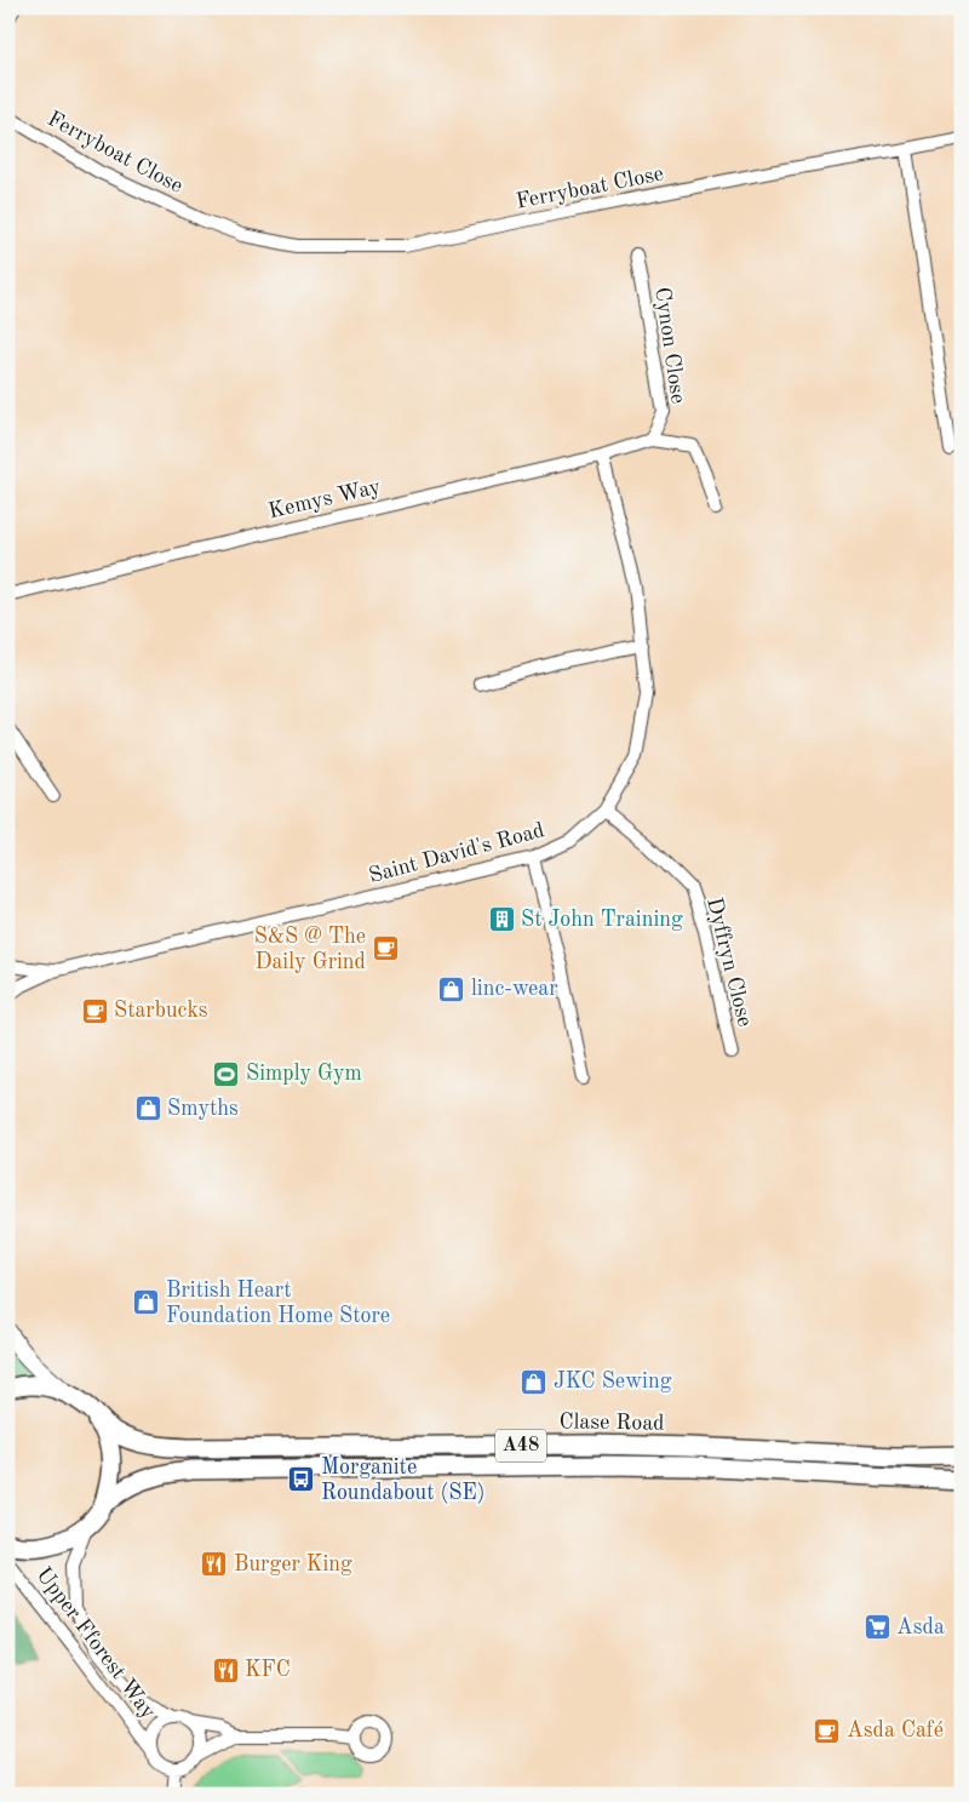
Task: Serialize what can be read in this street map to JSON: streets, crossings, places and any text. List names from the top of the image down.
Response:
{
  "streets": {
    "main road": ["Clase Road", "A48"],
    "street": [
      "Ferryboat Close",
      "Cynon Close",
      "Kemys Way",
      "Saint David's Road",
      "Dyffryn Close",
      "Upper Fforest Way"
    ]
  },
  "crossings": [
    ["Cynon Close", "Kemys Way"],
    ["Kemys Way", "Saint David's Road"],
    ["Saint David's Road", "Dyffryn Close"]
  ],
  "places": {
    "building": ["St John Training"],
    "cafe": ["S&S @ The Daily Grind", "Starbucks", "Asda Café"],
    "shop": [
      "linc-wear",
      "Smyths",
      "British Heart Foundation Home Store",
      "JKC Sewing"
    ],
    "sports": ["Simply Gym"],
    "bus stop": ["Morganite Roundabout (SE)"],
    "restaurant": ["Burger King", "KFC"],
    "supermarket": ["Asda"]
  }
}
